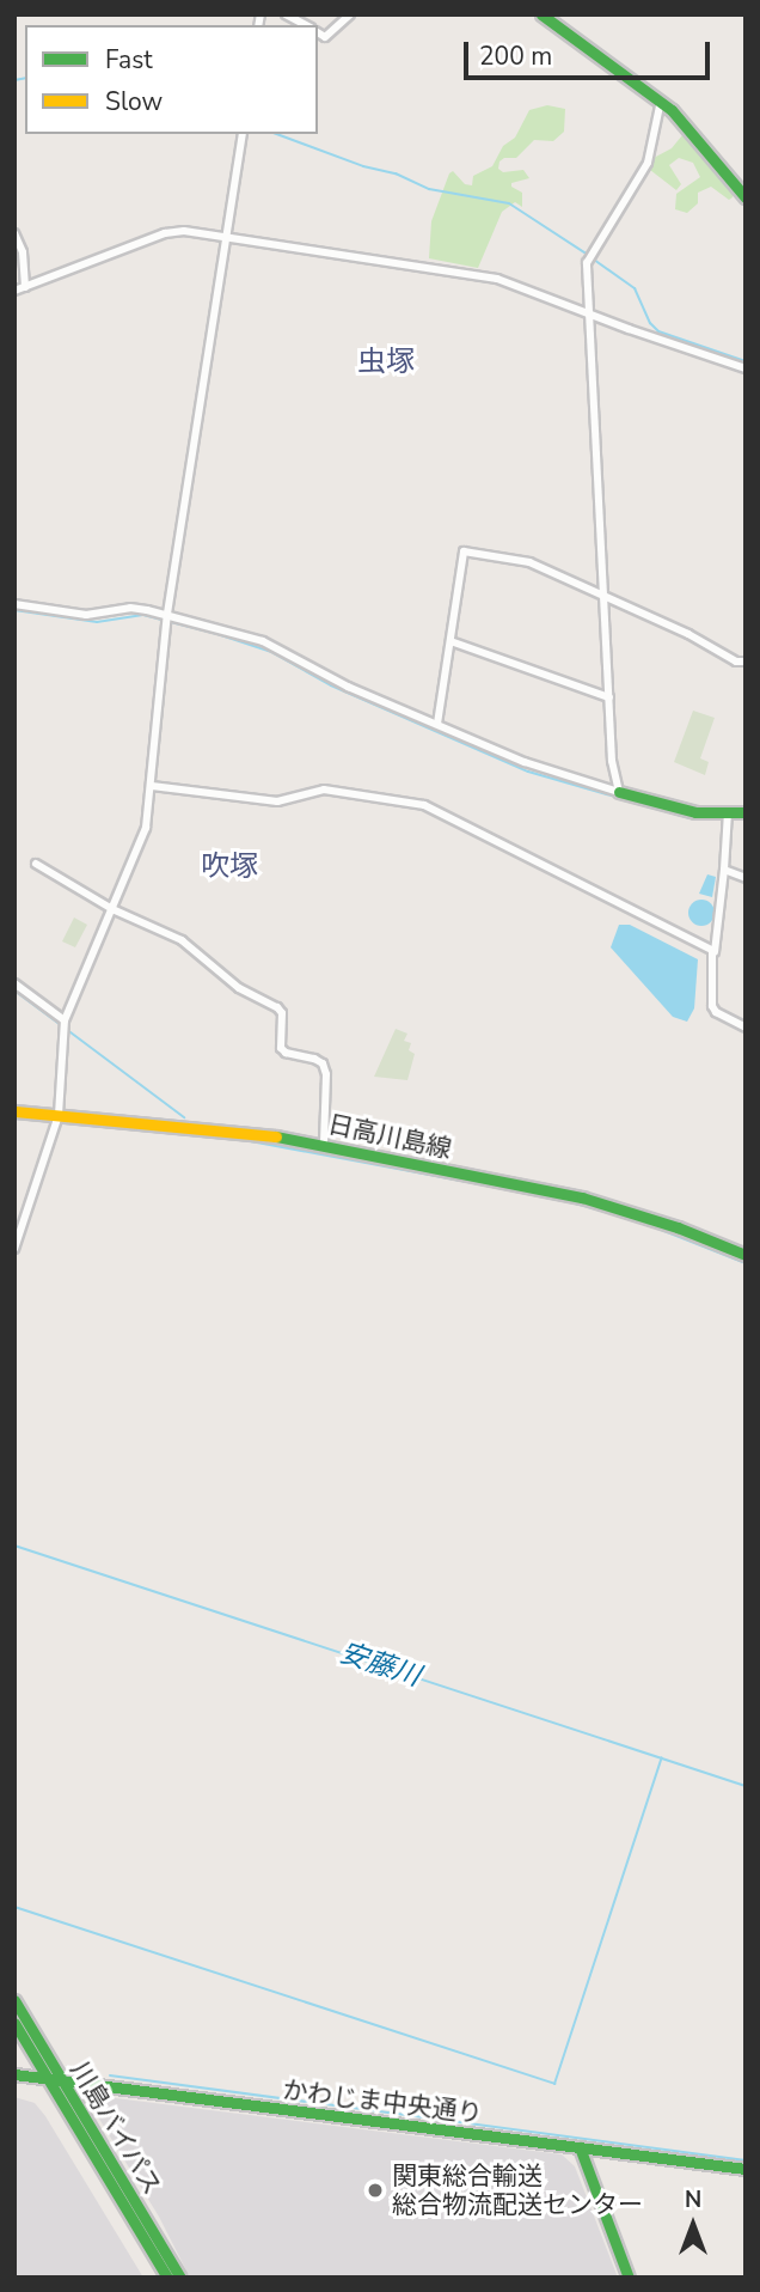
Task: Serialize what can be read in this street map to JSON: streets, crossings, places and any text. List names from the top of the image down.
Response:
{
  "streets": {
    "main road": ["日高川島線", "かわじま中央通り", "川島バイパス"]
  },
  "crossings": [
    ["かわじま中央通り", "川島バイパス"]
  ],
  "districts": ["虫塚", "吹塚"],
  "water": ["安藤川"],
  "places": ["関東総合輸送 総合物流配送センター"],
  "legend": ["Fast", "Slow"],
  "scale_bar": "200 m",
  "north": "top"
}
